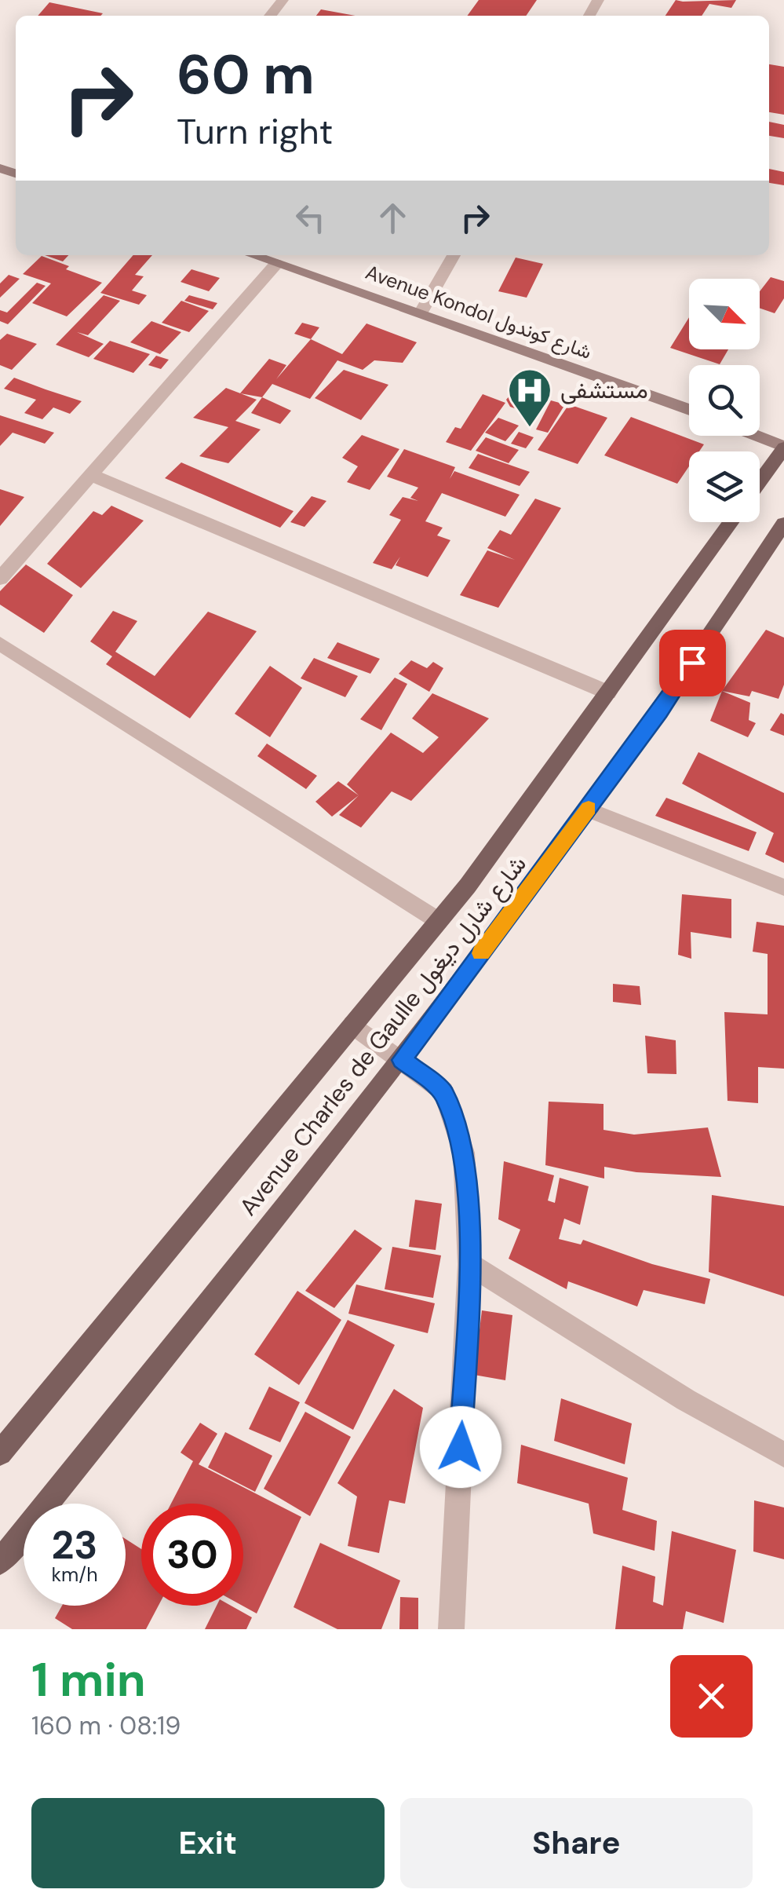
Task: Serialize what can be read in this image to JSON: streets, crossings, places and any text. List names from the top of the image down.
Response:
{
  "streets": {
    "main road": ["Avenue Charles de Gaulle شارع شارل ديغول"],
    "street": ["Avenue Kondol شارع كوندول"]
  },
  "places": {
    "hospital": ["مستشفى"]
  },
  "north": "bottom right",
  "page": {
    "turn": ["60 m", "Turn right"],
    "speed": "23 km/h",
    "limit": "30",
    "heading": ["1 min", "160 m · 08:19"],
    "buttons": ["Exit", "Share"]
  }
}
